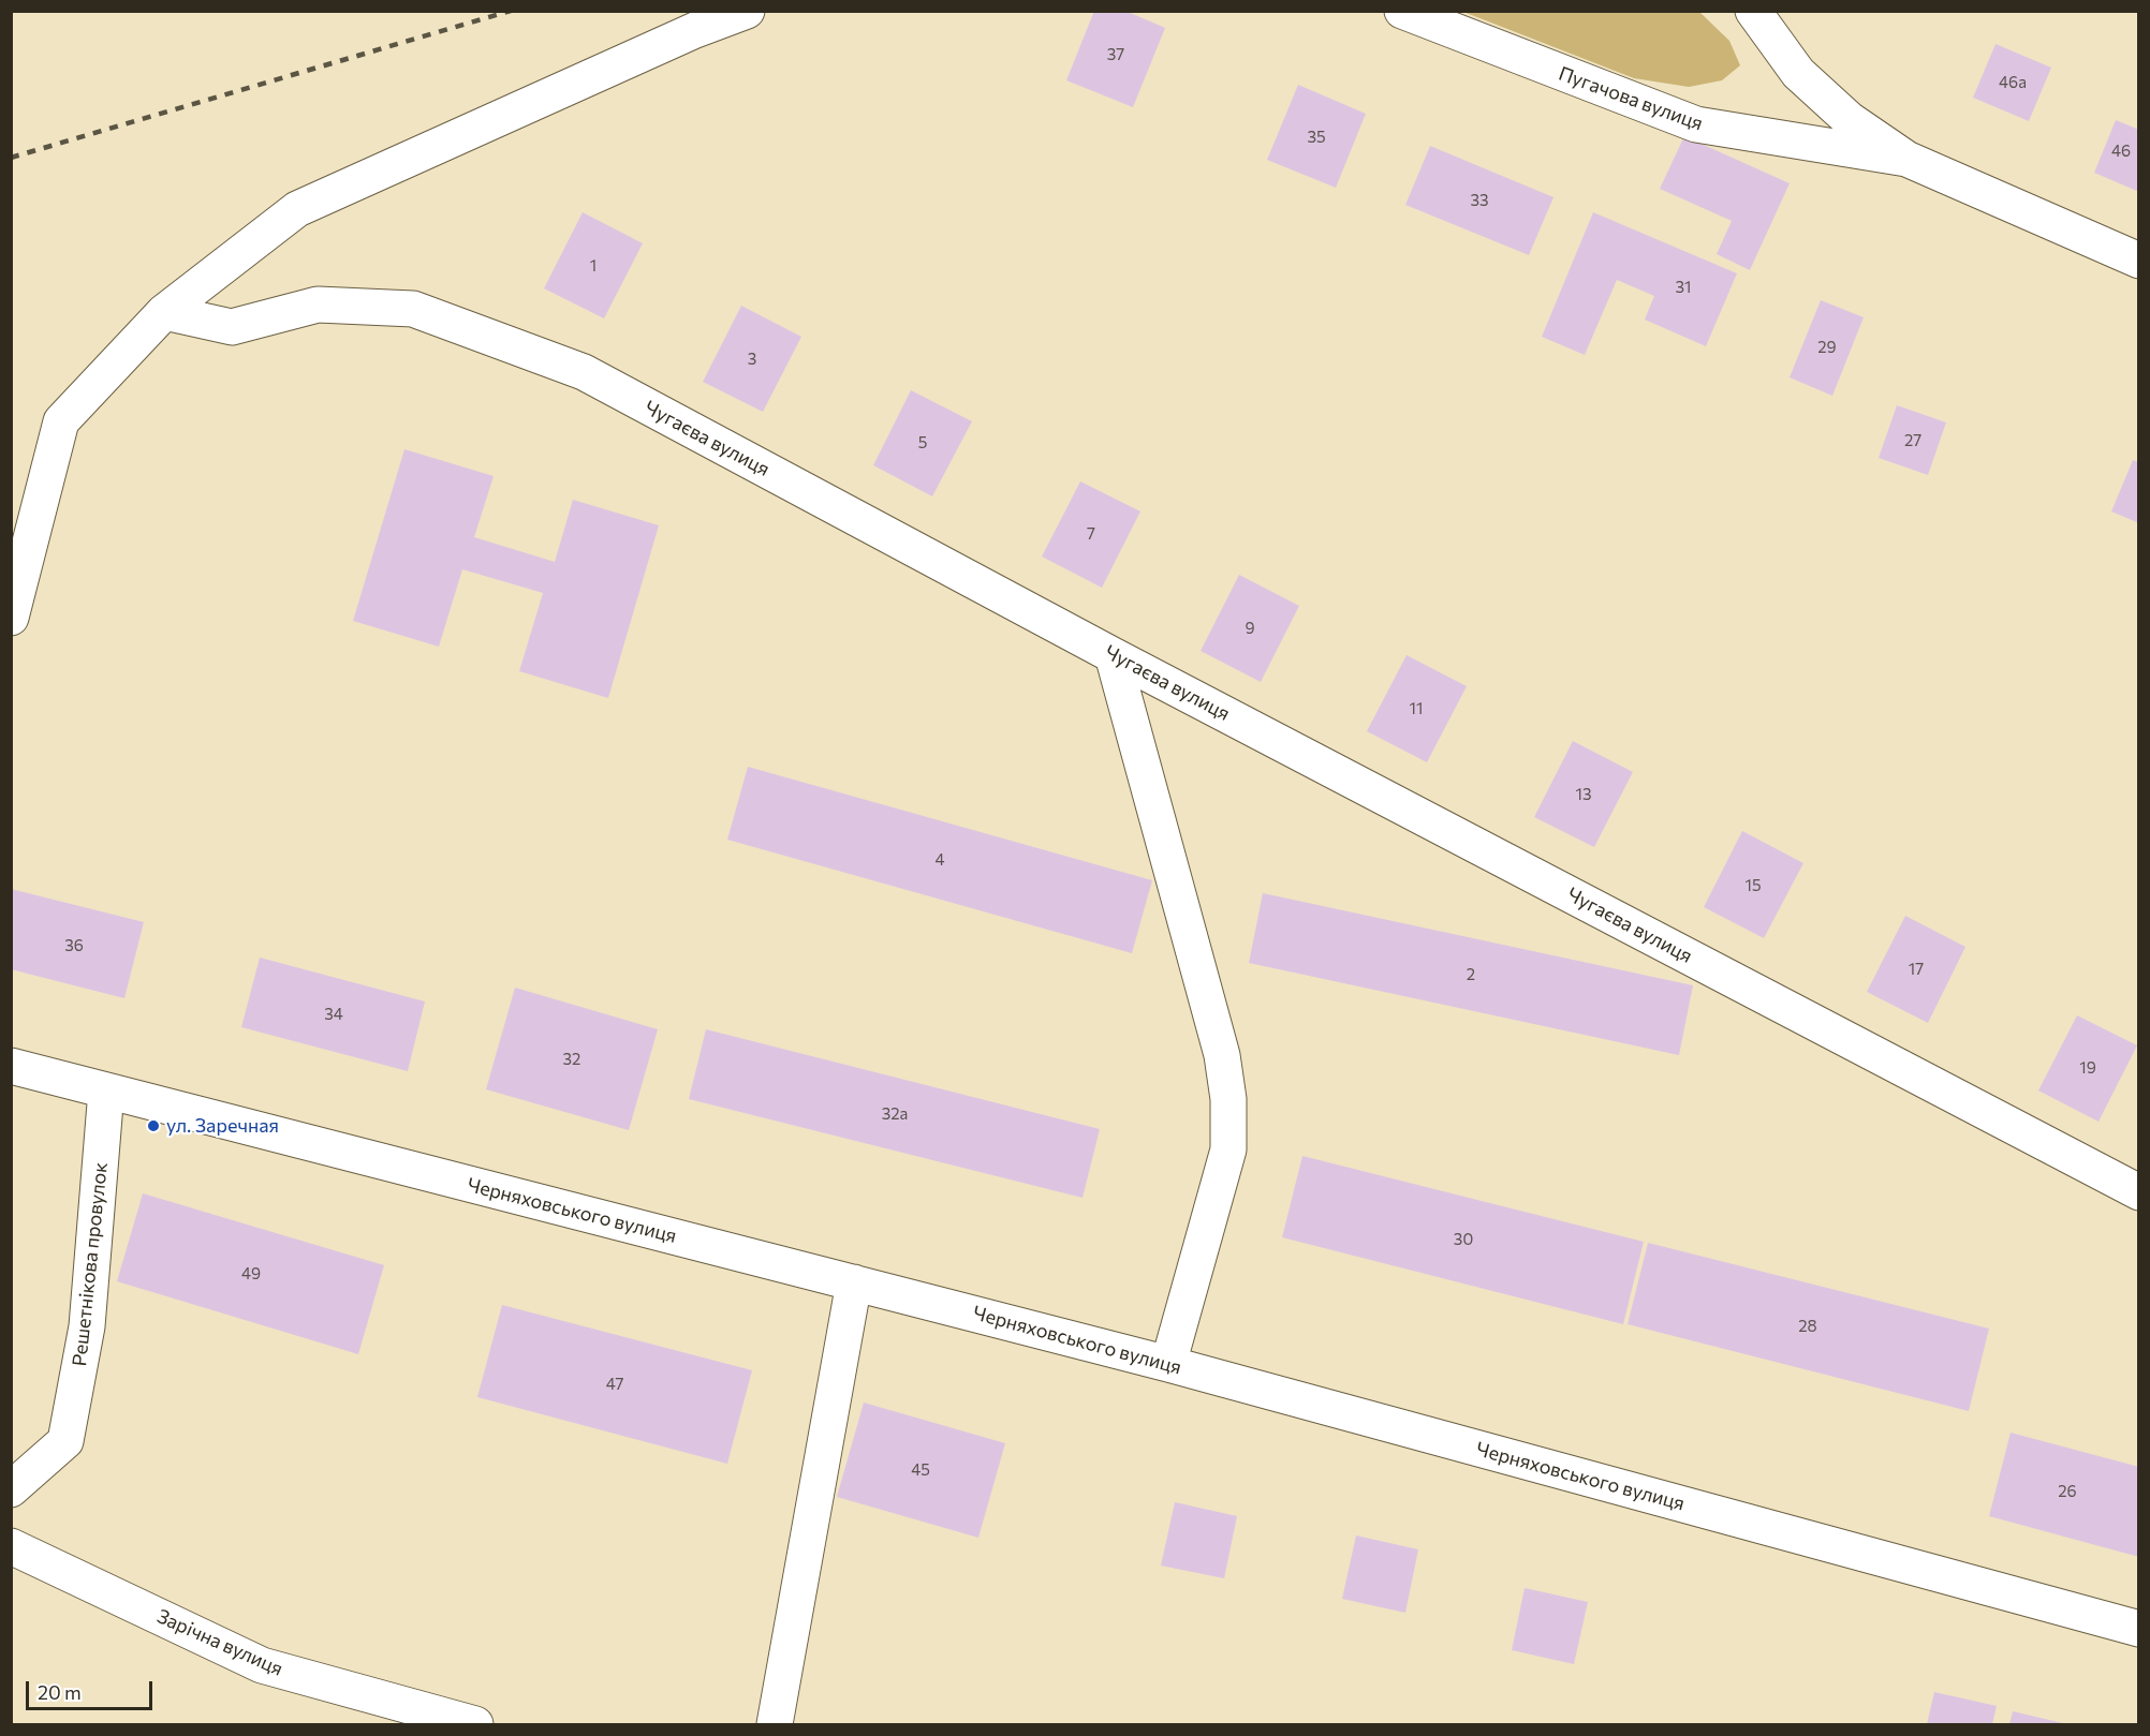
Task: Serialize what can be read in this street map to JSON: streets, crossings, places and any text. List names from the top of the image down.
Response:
{
  "streets": {
    "street": [
      "Пугачова вулиця",
      "Чугаєва вулиця",
      "Черняховського вулиця",
      "Решетнікова провулок",
      "Зарічна вулиця"
    ]
  },
  "crossings": [
    ["Черняховського вулиця", "Решетнікова провулок"]
  ],
  "places": ["ул. Заречная"],
  "house_numbers": [
    "37",
    "46а",
    "35",
    "46",
    "33",
    "1",
    "31",
    "29",
    "3",
    "27",
    "5",
    "7",
    "9",
    "11",
    "13",
    "4",
    "15",
    "36",
    "17",
    "2",
    "34",
    "32",
    "19",
    "32а",
    "30",
    "49",
    "28",
    "47",
    "45",
    "26"
  ],
  "scale_bar": "20 m"
}
